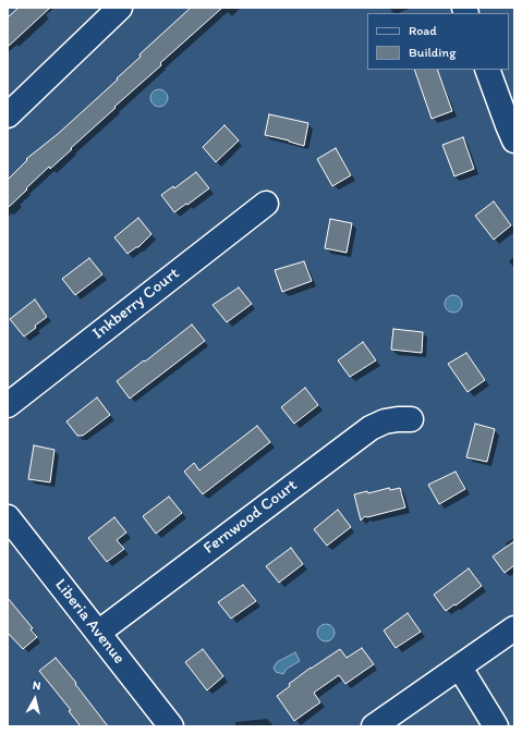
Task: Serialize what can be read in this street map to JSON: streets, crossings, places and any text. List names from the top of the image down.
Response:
{
  "streets": {
    "street": ["Inkberry Court", "Fernwood Court", "Liberia Avenue"]
  },
  "crossings": [
    ["Fernwood Court", "Liberia Avenue"]
  ],
  "legend": ["Road", "Building"],
  "north": "top"
}
